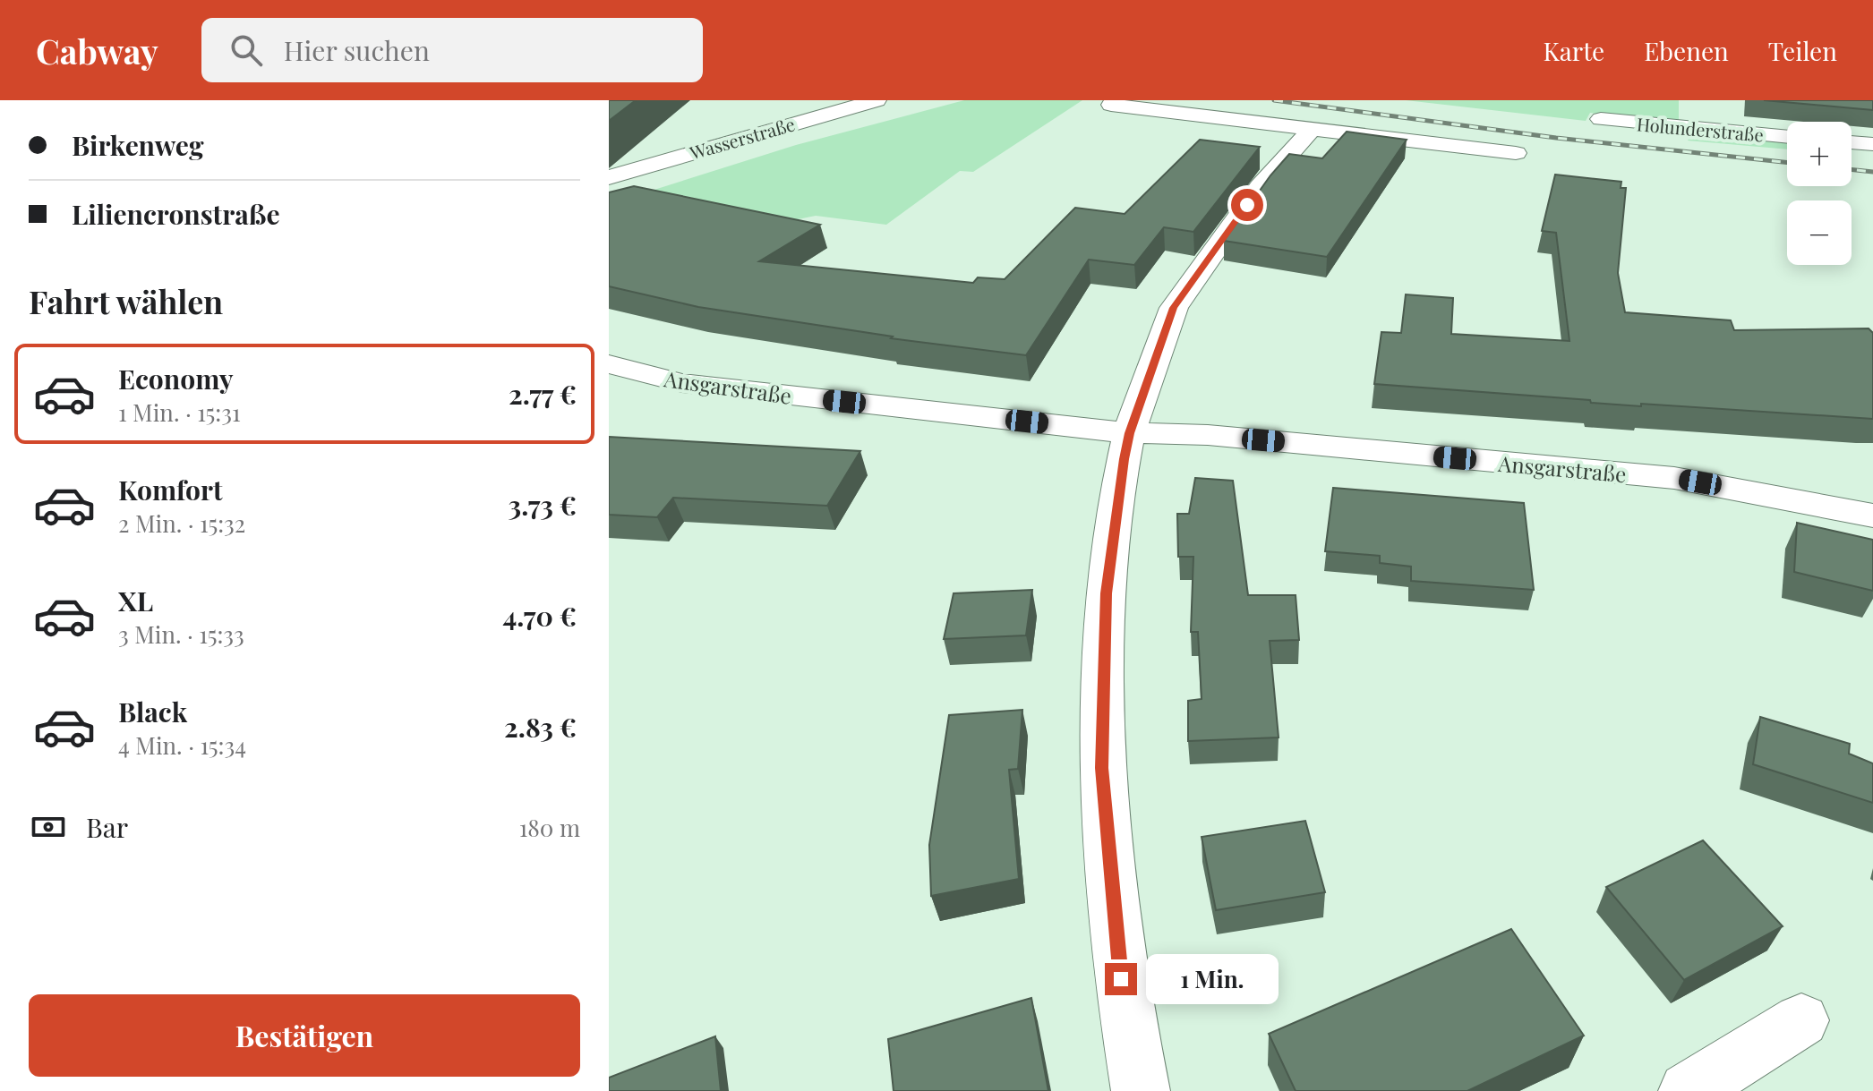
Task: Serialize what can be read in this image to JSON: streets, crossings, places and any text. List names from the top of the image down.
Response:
{
  "streets": {
    "street": ["Holunderstraße", "Wasserstraße", "Ansgarstraße"]
  },
  "page": {
    "header": "Cabway",
    "search": "Hier suchen",
    "nav": ["Karte", "Ebenen", "Teilen"],
    "banner": ["Birkenweg", "Liliencronstraße"],
    "map_buttons": ["+", "−"],
    "heading": "Fahrt wählen",
    "list": [
      {
        "name": "Economy",
        "note": "1 Min. · 15:31",
        "value": "2.77 €"
      },
      {
        "name": "Komfort",
        "note": "2 Min. · 15:32",
        "value": "3.73 €"
      },
      {
        "name": "XL",
        "note": "3 Min. · 15:33",
        "value": "4.70 €"
      },
      {
        "name": "Black",
        "note": "4 Min. · 15:34",
        "value": "2.83 €"
      }
    ],
    "pay": ["Bar", "180 m"],
    "bubble": "1 Min.",
    "buttons": "Bestätigen"
  }
}
